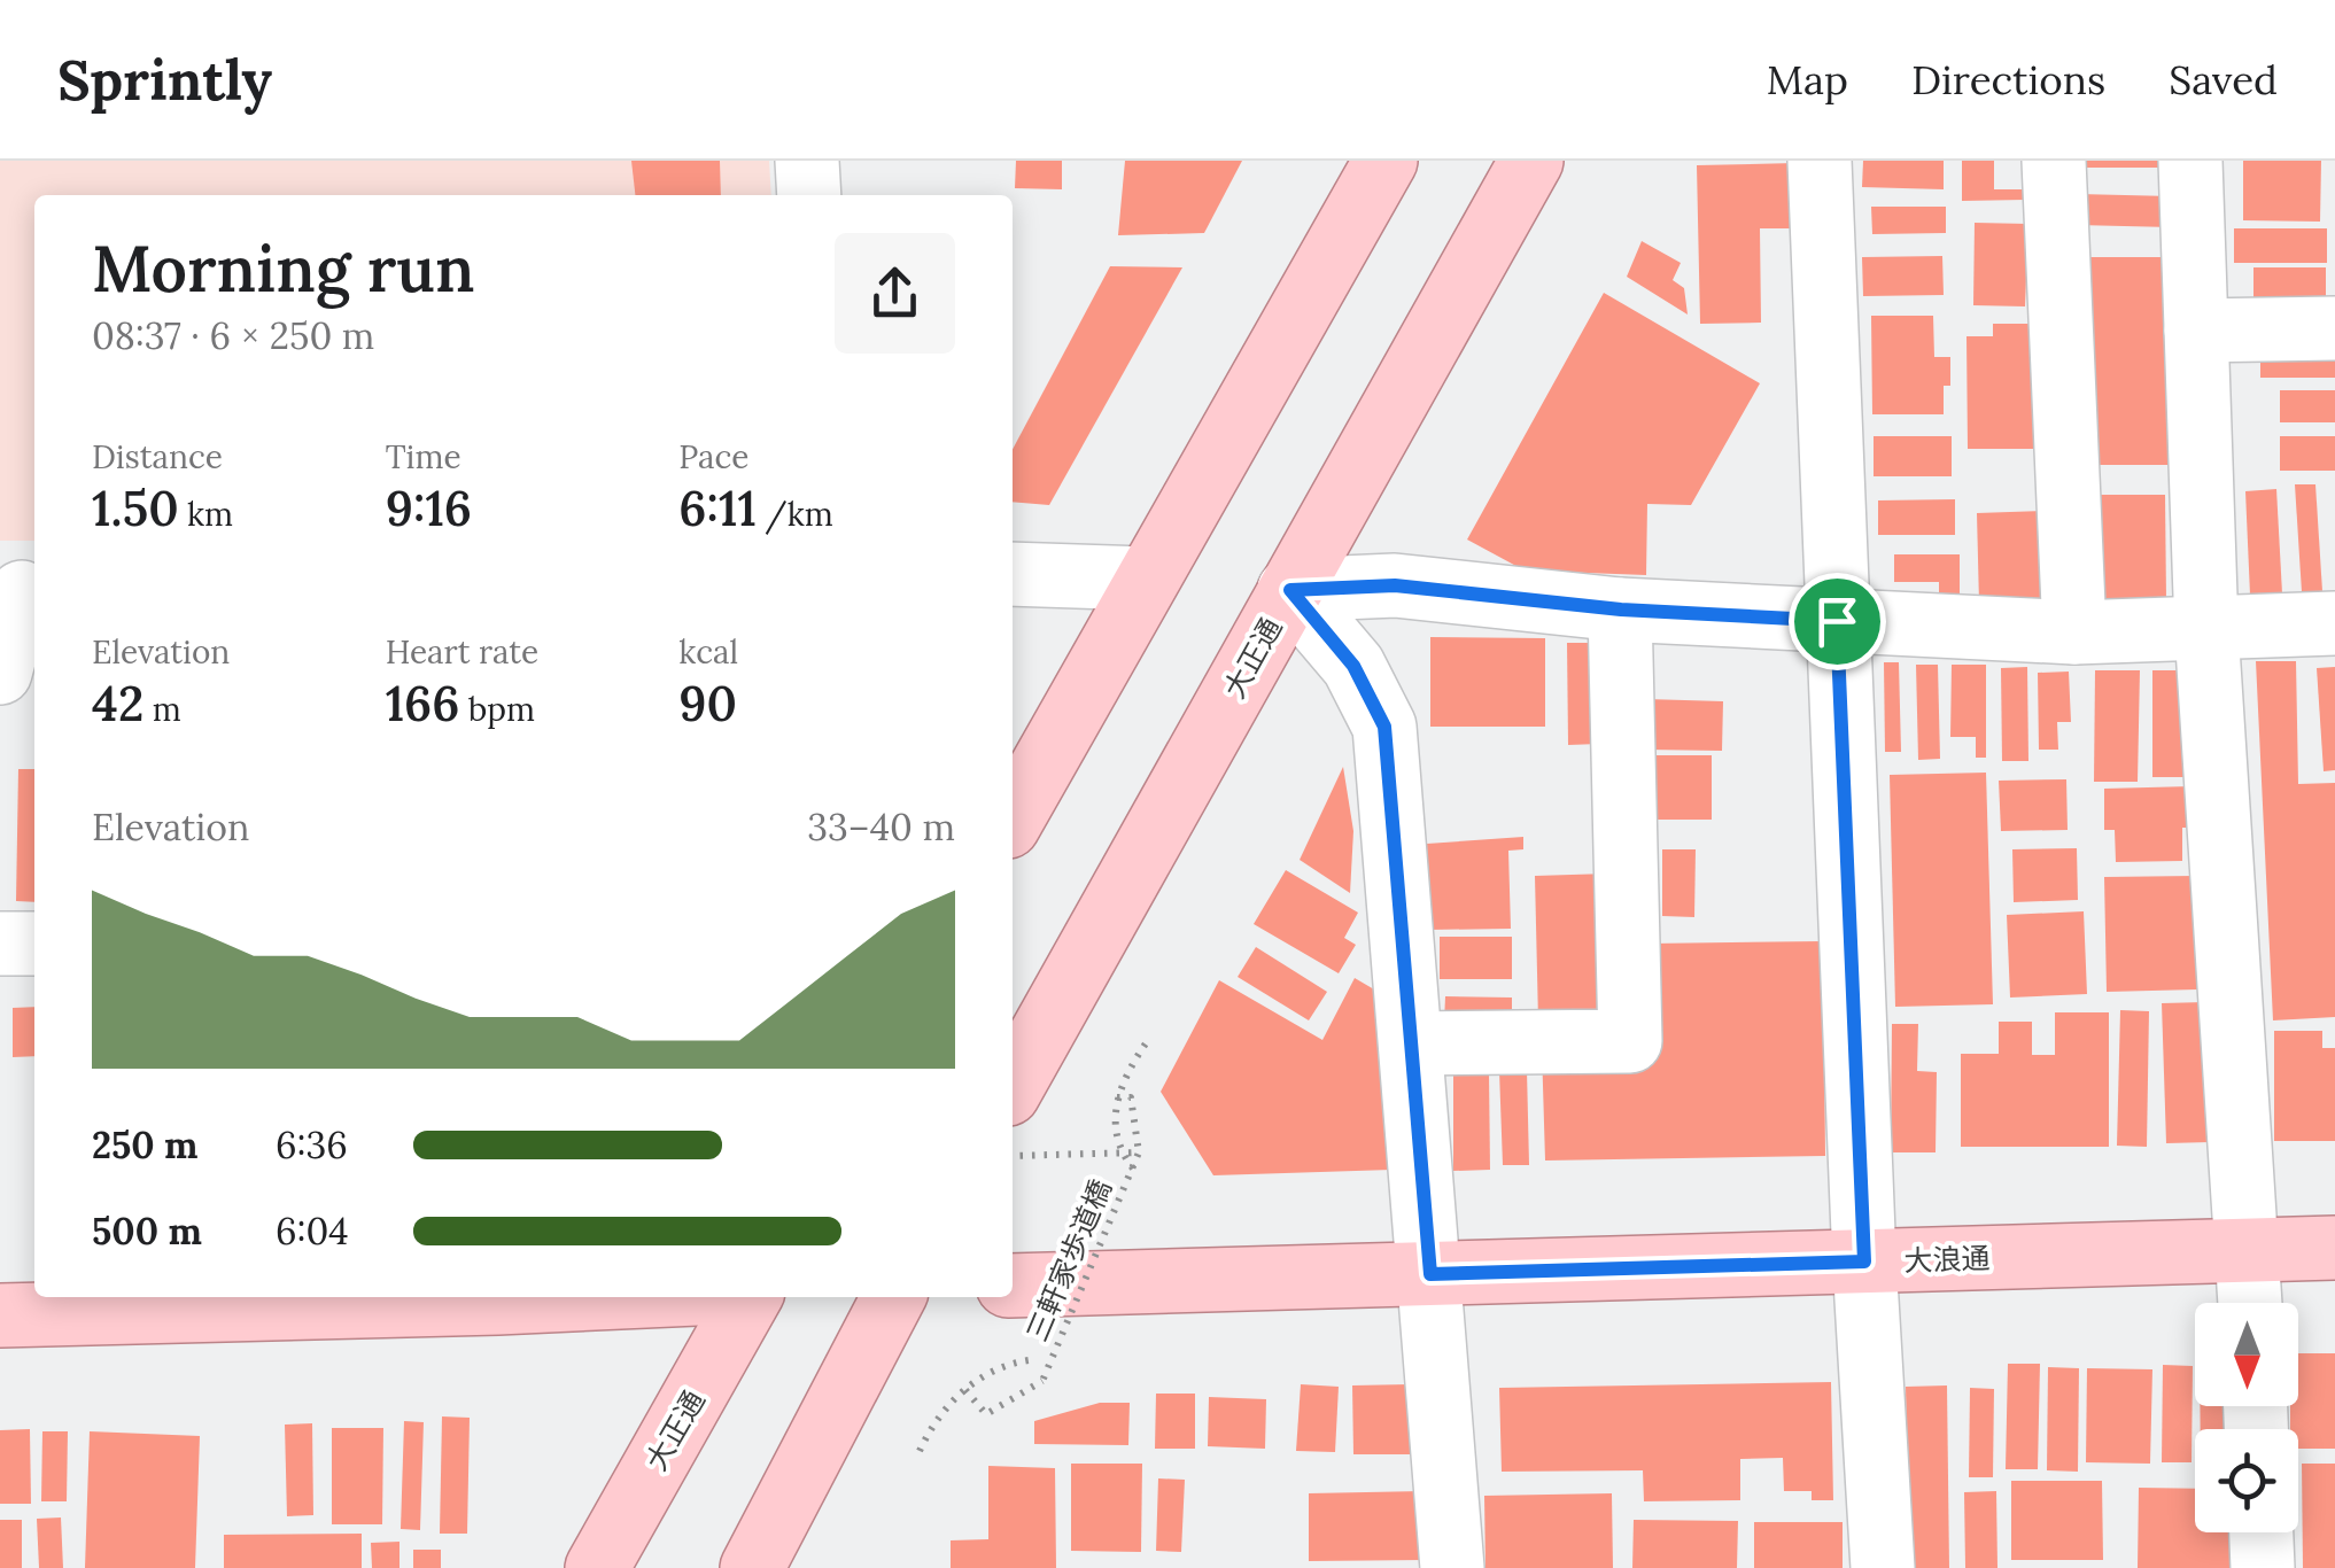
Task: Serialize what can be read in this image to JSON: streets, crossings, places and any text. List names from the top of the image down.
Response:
{
  "streets": {
    "main road": ["大正通", "大浪通"],
    "path": ["三軒家歩道橋"]
  },
  "north": "bottom",
  "page": {
    "header": "Sprintly",
    "nav": ["Map", "Directions", "Saved"],
    "heading": ["Morning run", "08:37 · 6 × 250 m"],
    "stats": [
      ["Distance", "1.50 km"],
      ["Time", "9:16"],
      ["Pace", "6:11 /km"],
      ["Elevation", "42 m"],
      ["Heart rate", "166 bpm"],
      ["kcal", "90"]
    ],
    "chart": ["Elevation", "33–40 m"],
    "list": [
      {
        "name": "250 m",
        "note": "6:36"
      },
      {
        "name": "500 m",
        "note": "6:04"
      }
    ]
  }
}
